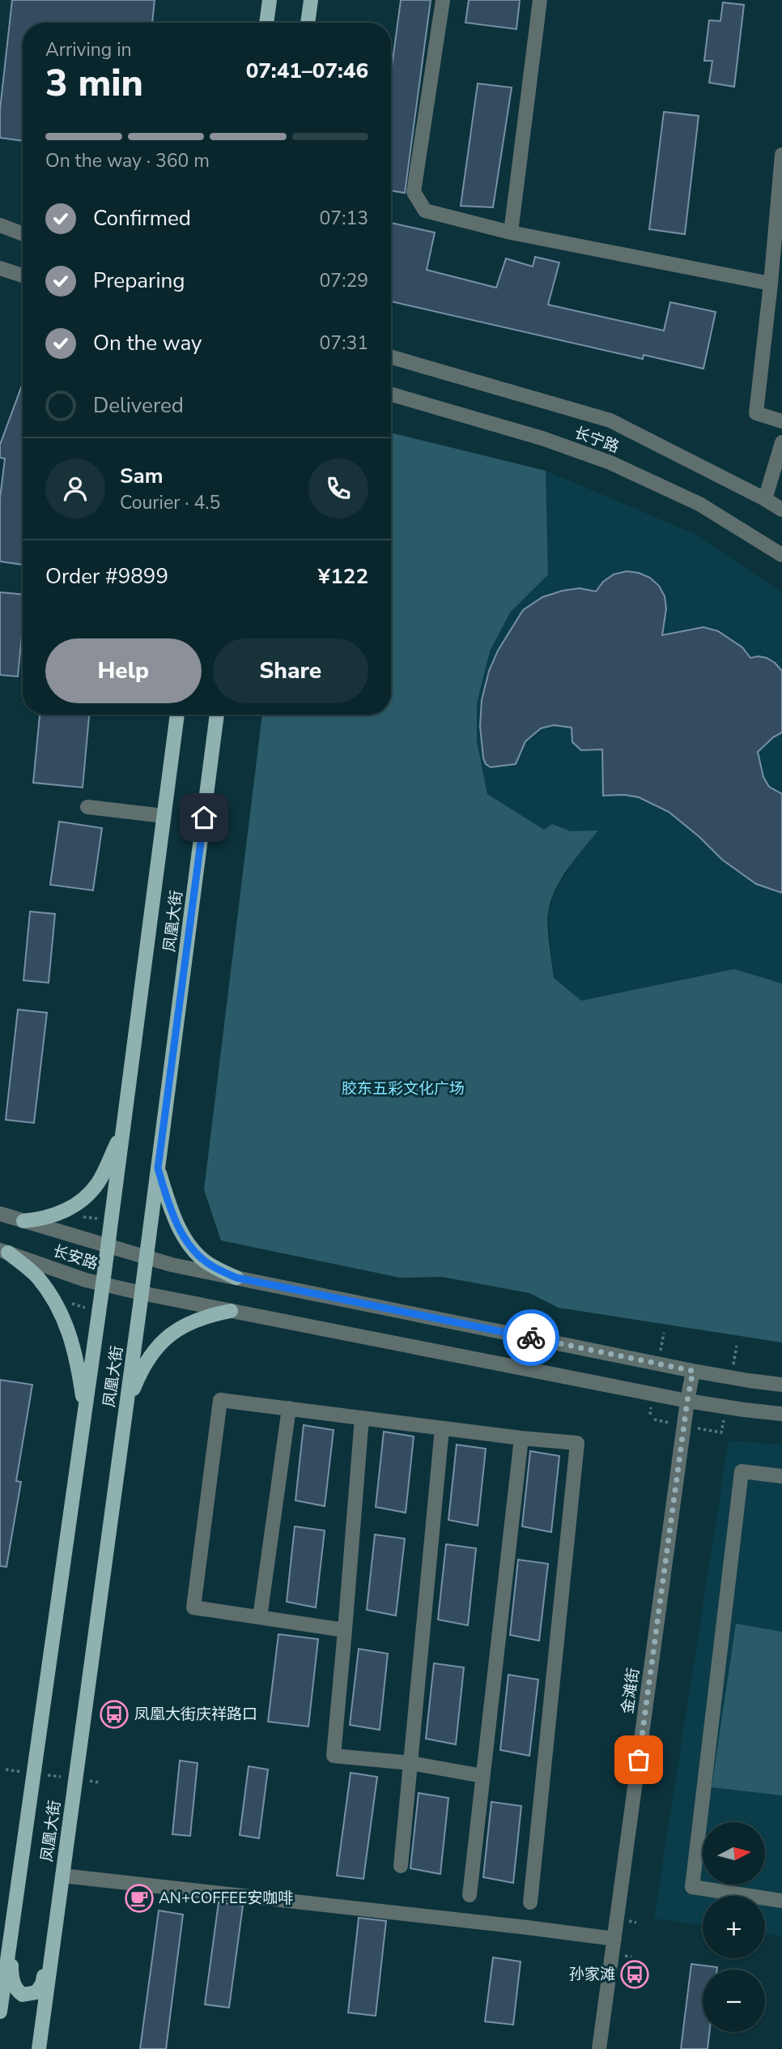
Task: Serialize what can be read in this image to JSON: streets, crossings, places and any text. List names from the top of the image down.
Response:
{
  "streets": {
    "main road": ["凤凰大街"],
    "street": ["长宁路", "长安路", "金滩街"]
  },
  "crossings": [
    ["凤凰大街", "长安路"],
    ["长安路", "金滩街"]
  ],
  "parks": ["胶东五彩文化广场"],
  "places": {
    "bus stop": ["凤凰大街庆祥路口", "孙家滩"],
    "cafe": ["AN+COFFEE安咖啡"]
  },
  "north": "right",
  "page": {
    "heading": ["3 min", "Arriving in", "07:41–07:46"],
    "panel": [
      "Sam",
      "Courier · 4.5",
      "Order #9899",
      "¥122"
    ],
    "bar": "On the way · 360 m",
    "list": [
      ["Confirmed", "07:13"],
      ["Preparing", "07:29"],
      ["On the way", "07:31"],
      "Delivered"
    ],
    "buttons": ["Help", "Share"],
    "map_buttons": ["+", "−"]
  }
}
